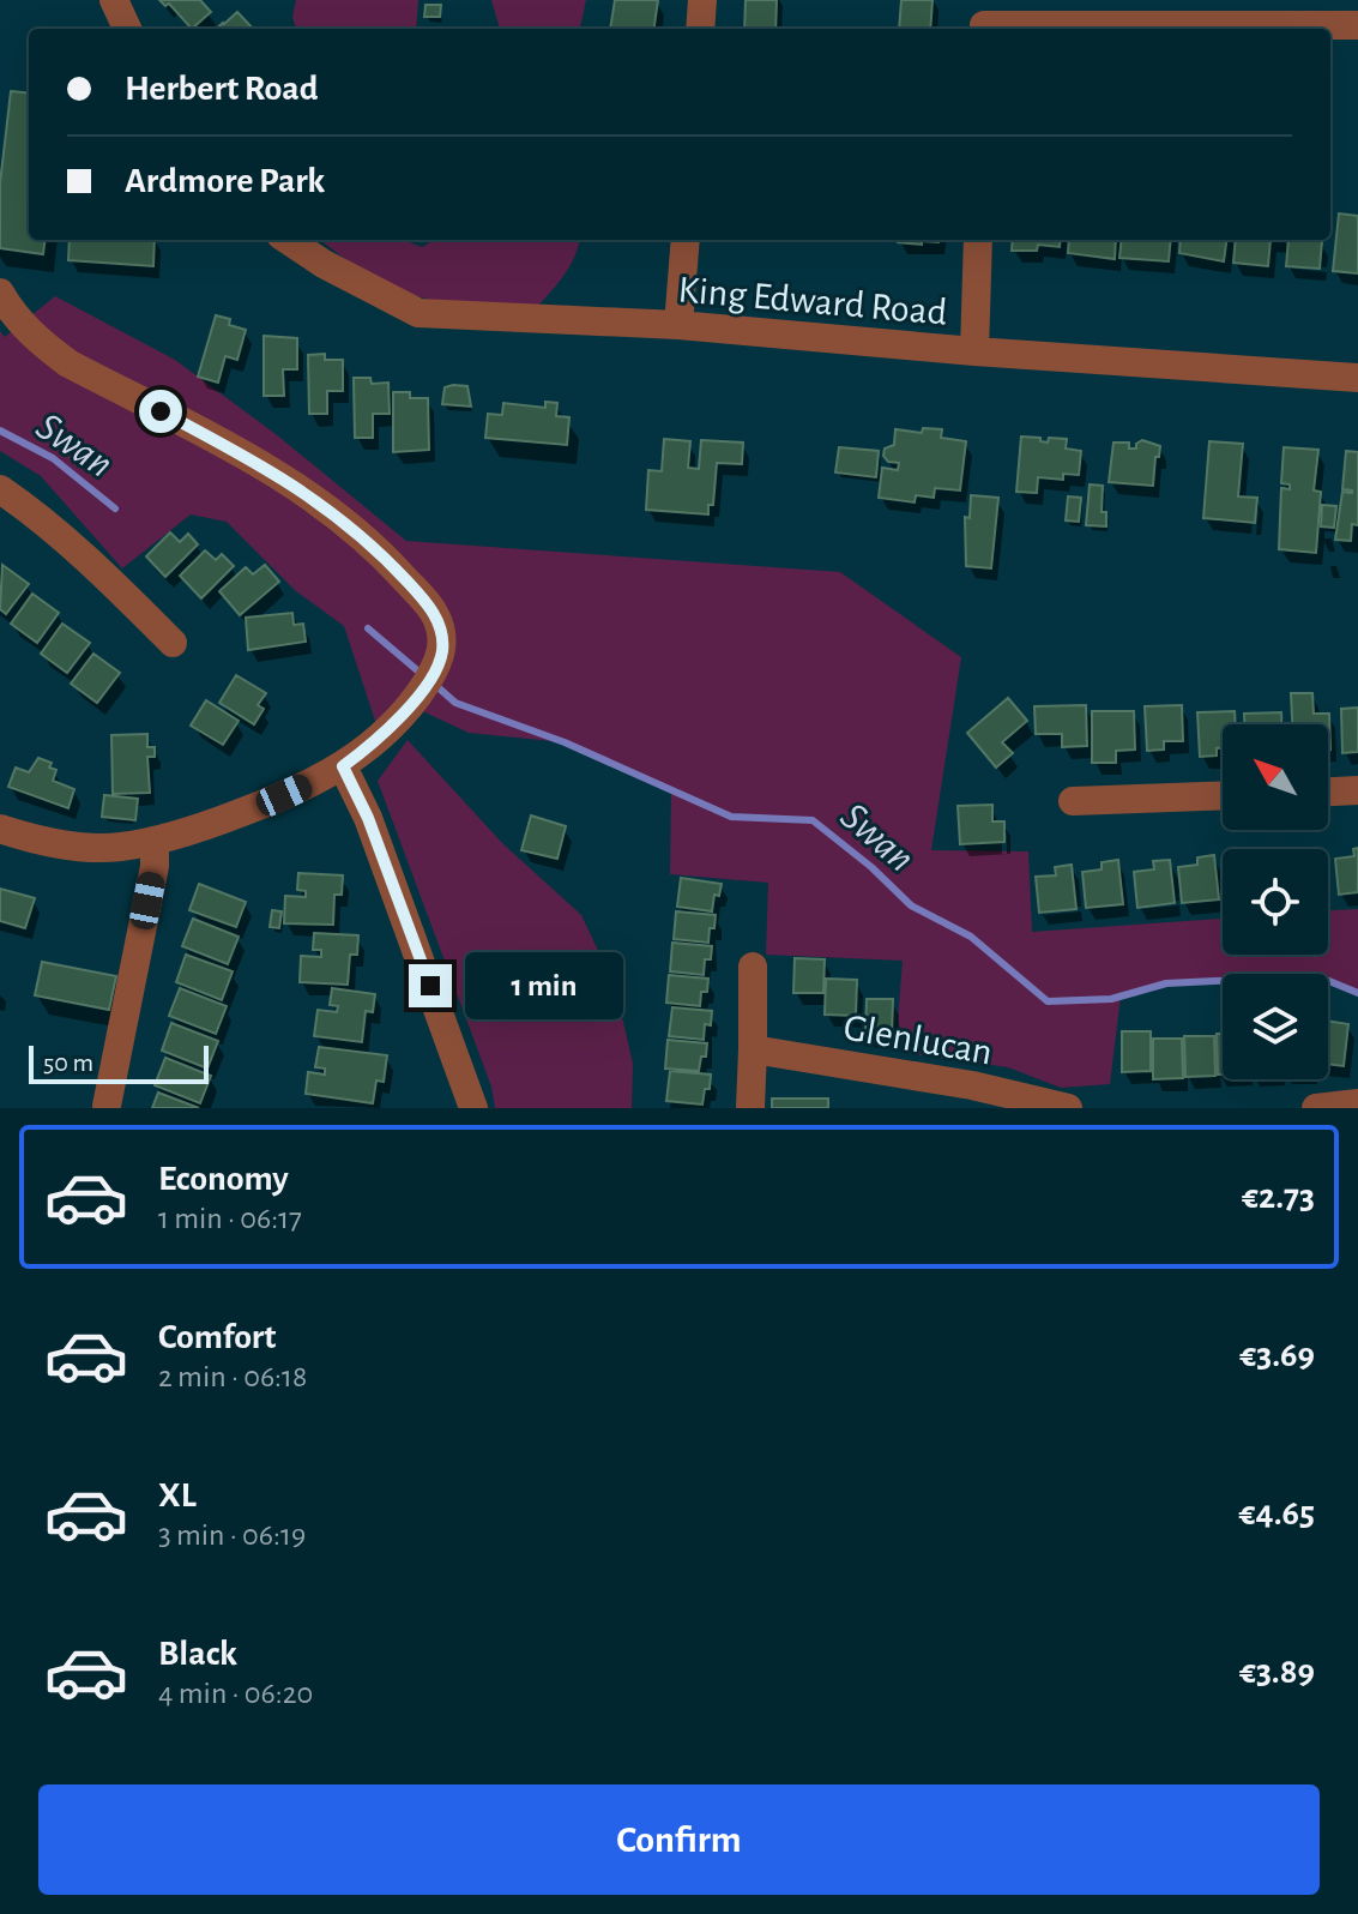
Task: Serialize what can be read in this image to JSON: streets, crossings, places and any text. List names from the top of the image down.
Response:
{
  "streets": {
    "street": ["King Edward Road", "Glenlucan"]
  },
  "water": ["Swan"],
  "scale_bar": "50 m",
  "north": "top left",
  "page": {
    "banner": ["Herbert Road", "Ardmore Park"],
    "bubble": "1 min",
    "scale": "50 m",
    "list": [
      {
        "name": "Economy",
        "note": "1 min · 06:17",
        "value": "€2.73"
      },
      {
        "name": "Comfort",
        "note": "2 min · 06:18",
        "value": "€3.69"
      },
      {
        "name": "XL",
        "note": "3 min · 06:19",
        "value": "€4.65"
      },
      {
        "name": "Black",
        "note": "4 min · 06:20",
        "value": "€3.89"
      }
    ],
    "buttons": "Confirm"
  }
}
